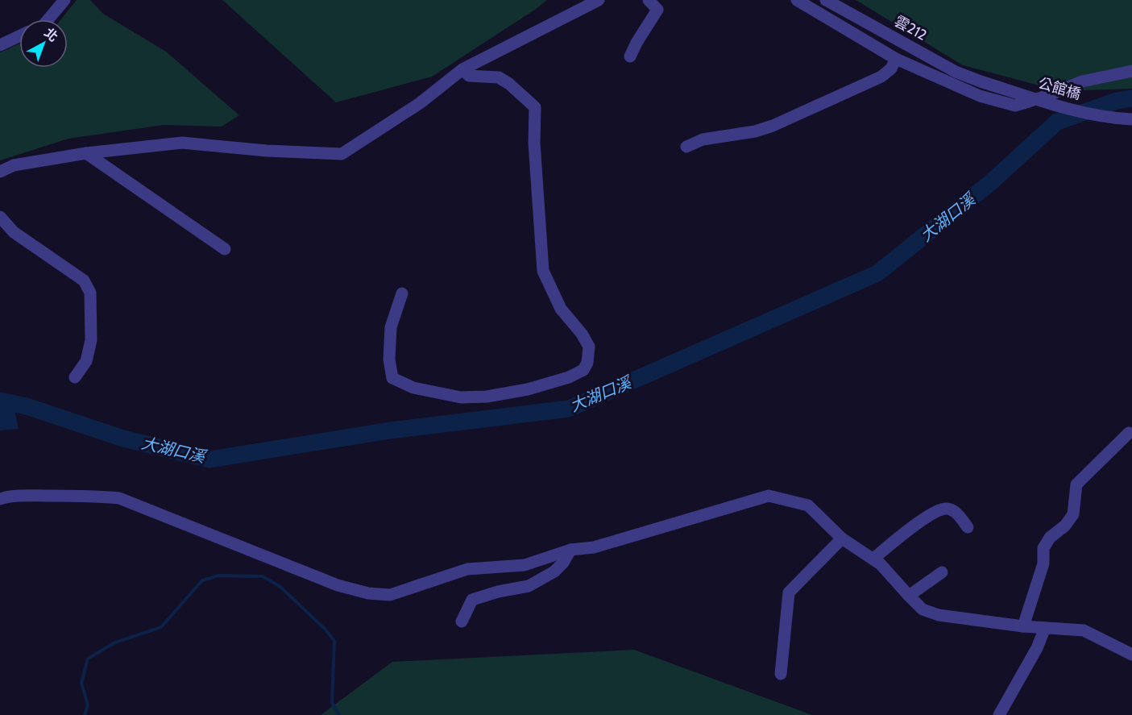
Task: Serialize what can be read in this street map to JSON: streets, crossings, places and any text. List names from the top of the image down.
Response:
{
  "streets": {
    "street": ["雲212", "公館橋"]
  },
  "crossings": [
    ["雲212", "公館橋"]
  ],
  "water": ["大湖口溪"],
  "north": "top right"
}
